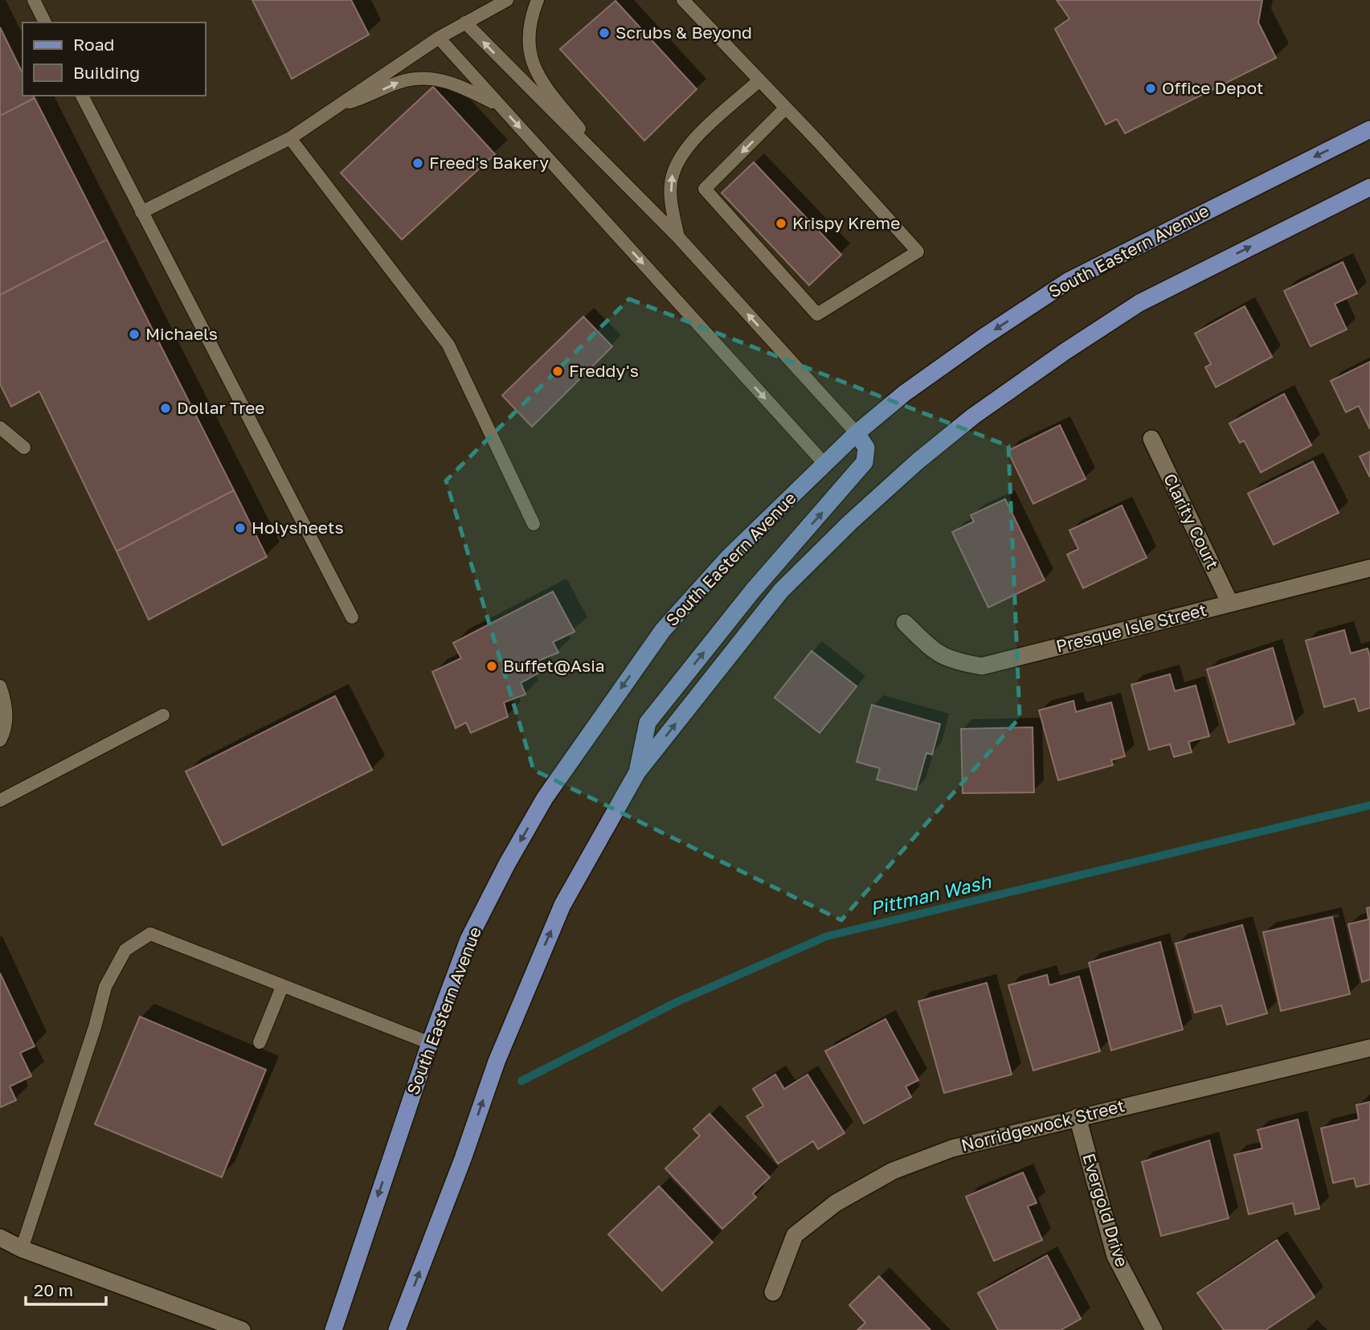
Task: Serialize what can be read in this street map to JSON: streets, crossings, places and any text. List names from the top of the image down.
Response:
{
  "streets": {
    "main road": ["South Eastern Avenue"],
    "street": [
      "Clarity Court",
      "Presque Isle Street",
      "Norridgewock Street",
      "Evergold Drive"
    ]
  },
  "crossings": [
    ["Clarity Court", "Presque Isle Street"],
    ["Norridgewock Street", "Evergold Drive"]
  ],
  "water": ["Pittman Wash"],
  "places": [
    "Scrubs & Beyond",
    "Office Depot",
    "Freed's Bakery",
    "Krispy Kreme",
    "Michaels",
    "Freddy's",
    "Dollar Tree",
    "Holysheets",
    "Buffet@Asia"
  ],
  "legend": ["Road", "Building"],
  "scale_bar": "20 m"
}
